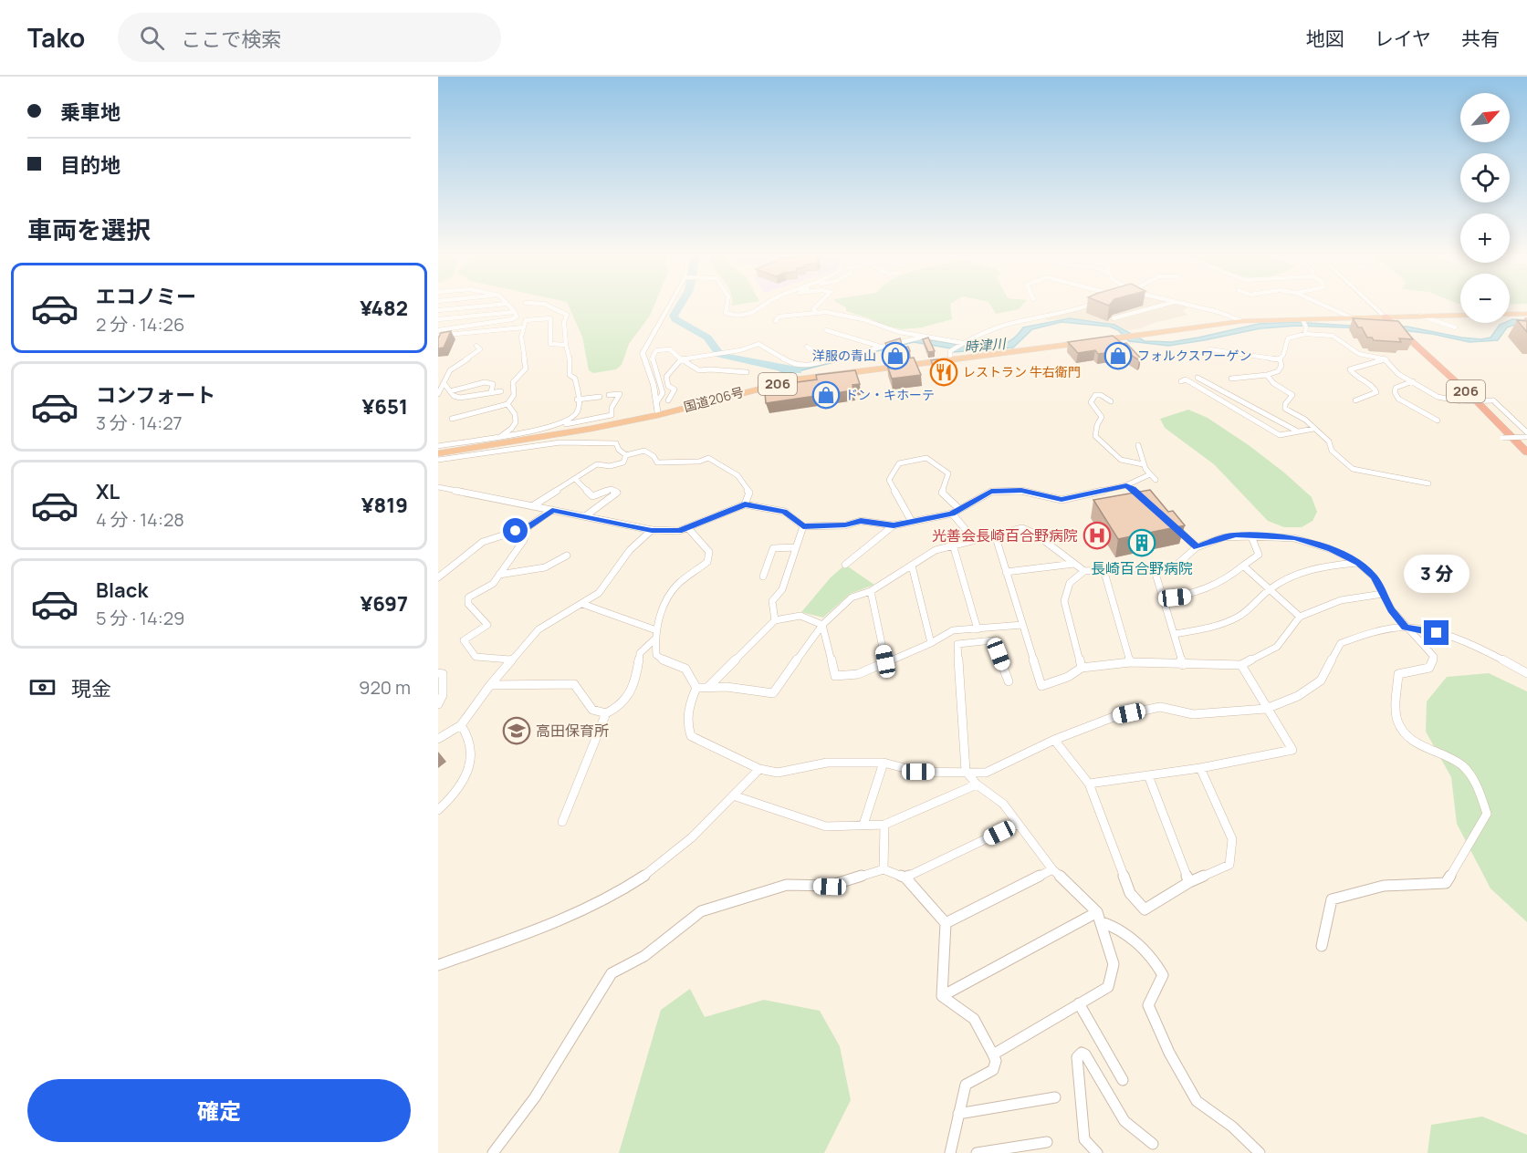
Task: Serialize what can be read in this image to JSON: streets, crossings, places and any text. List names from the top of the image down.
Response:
{
  "streets": {
    "highway": ["206", "国道206号"]
  },
  "crossings": [
    ["206", "国道206号"]
  ],
  "water": ["時津川"],
  "places": {
    "shop": ["洋服の青山", "フォルクスワーゲン", "ドン・キホーテ"],
    "restaurant": ["レストラン 牛右衛門"],
    "hospital": ["光善会長崎百合野病院"],
    "building": ["長崎百合野病院"],
    "school or university": ["高田保育所"]
  },
  "north": "top right",
  "page": {
    "header": "Tako",
    "search": "ここで検索",
    "nav": ["地図", "レイヤ", "共有"],
    "banner": ["乗車地", "目的地"],
    "map_buttons": ["+", "−"],
    "heading": "車両を選択",
    "list": [
      {
        "name": "エコノミー",
        "note": "2 分 · 14:26",
        "value": "¥482"
      },
      {
        "name": "コンフォート",
        "note": "3 分 · 14:27",
        "value": "¥651"
      },
      {
        "name": "XL",
        "note": "4 分 · 14:28",
        "value": "¥819"
      },
      {
        "name": "Black",
        "note": "5 分 · 14:29",
        "value": "¥697"
      }
    ],
    "bubble": "3 分",
    "pay": ["現金", "920 m"],
    "buttons": "確定"
  }
}
